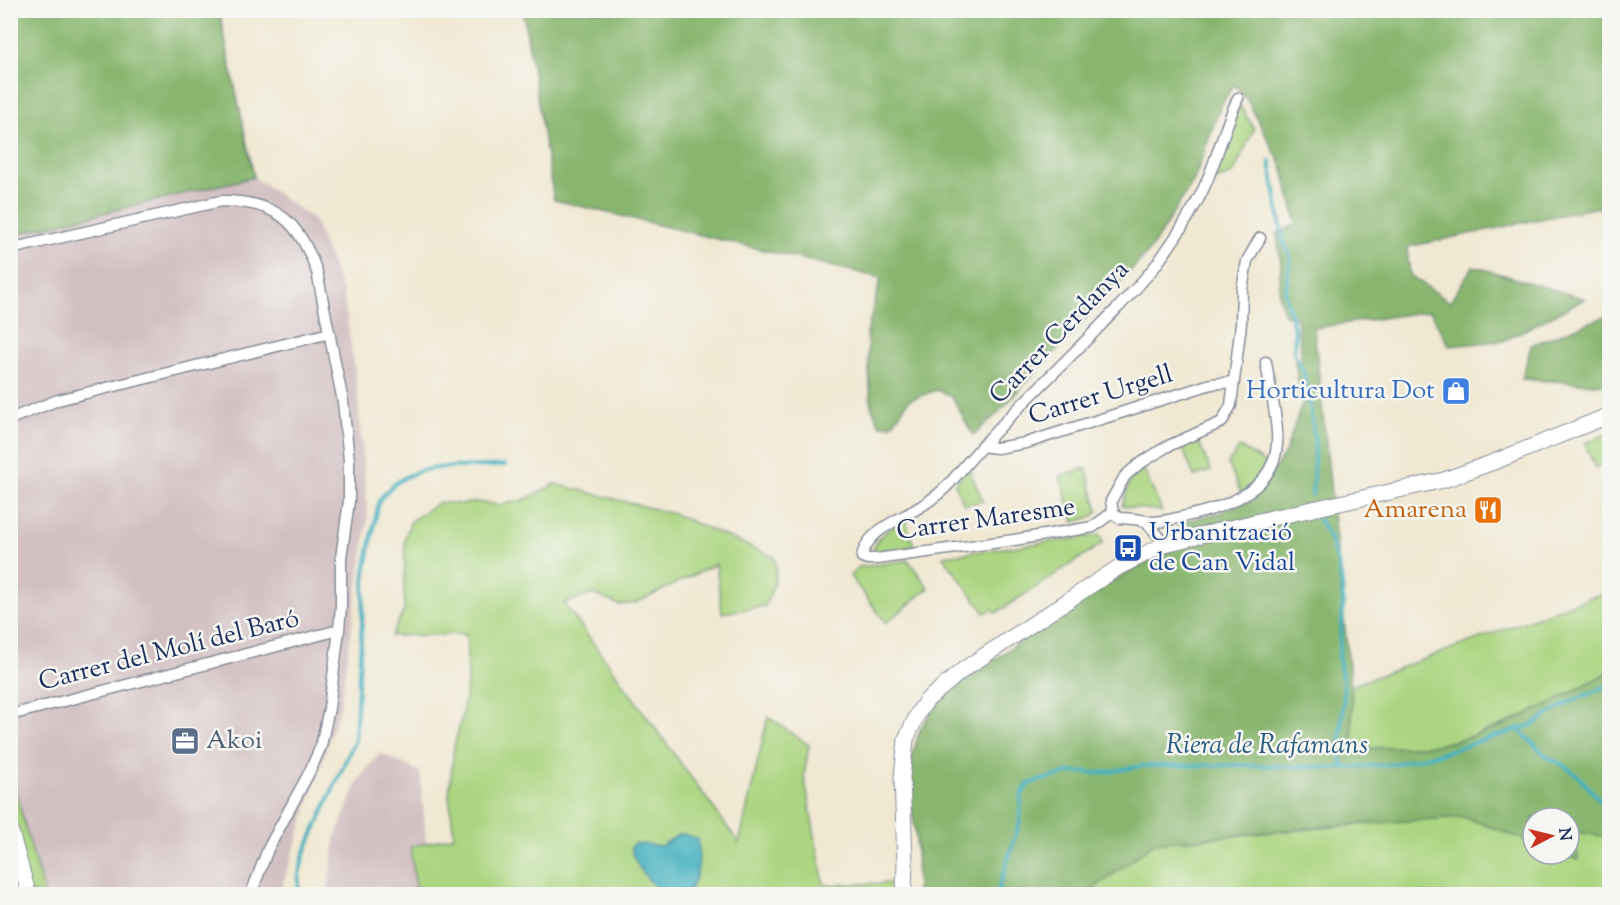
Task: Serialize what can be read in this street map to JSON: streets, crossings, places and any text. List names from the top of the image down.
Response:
{
  "streets": {
    "street": [
      "Carrer Cerdanya",
      "Carrer Urgell",
      "Carrer Maresme",
      "Carrer del Molí del Baró"
    ]
  },
  "crossings": [
    ["Carrer Cerdanya", "Carrer Urgell"],
    ["Carrer Cerdanya", "Carrer Maresme"]
  ],
  "water": ["Riera de Rafamans"],
  "places": {
    "shop": ["Horticultura Dot"],
    "restaurant": ["Amarena"],
    "bus stop": ["Urbanització de Can Vidal"],
    "office": ["Akoi"]
  },
  "north": "right"
}
